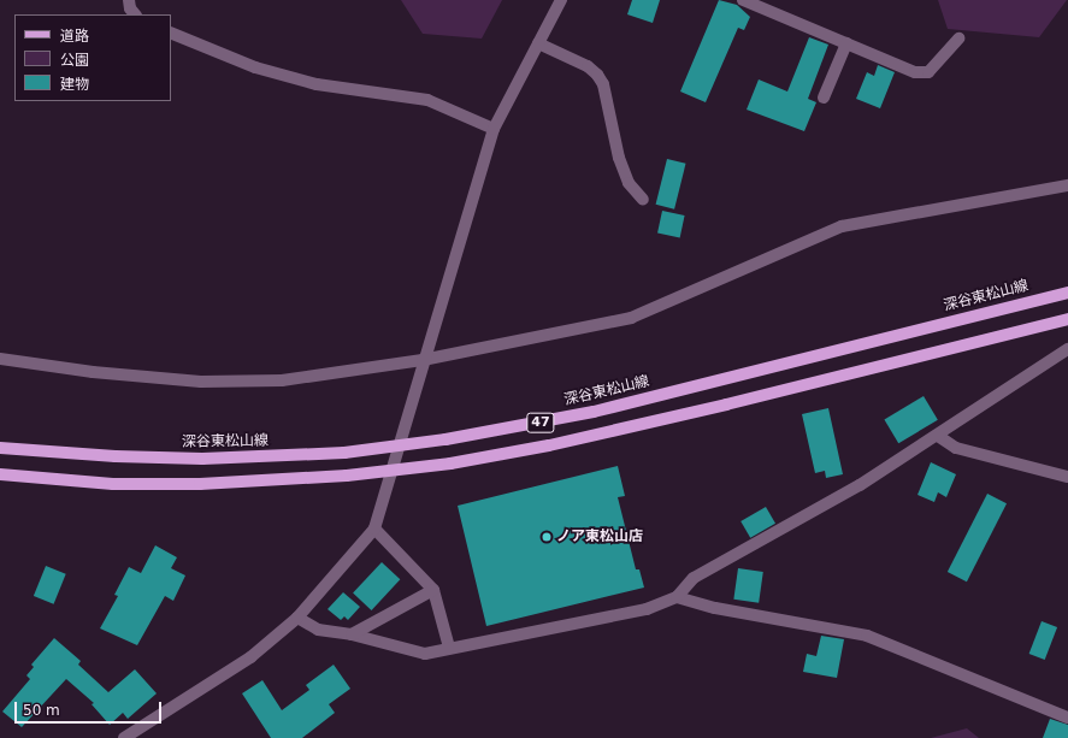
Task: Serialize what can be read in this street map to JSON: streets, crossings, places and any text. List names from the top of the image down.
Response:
{
  "streets": {
    "main road": ["深谷東松山線", "47"]
  },
  "places": ["ノア東松山店"],
  "legend": ["道路", "公園", "建物"],
  "scale_bar": "50 m"
}
